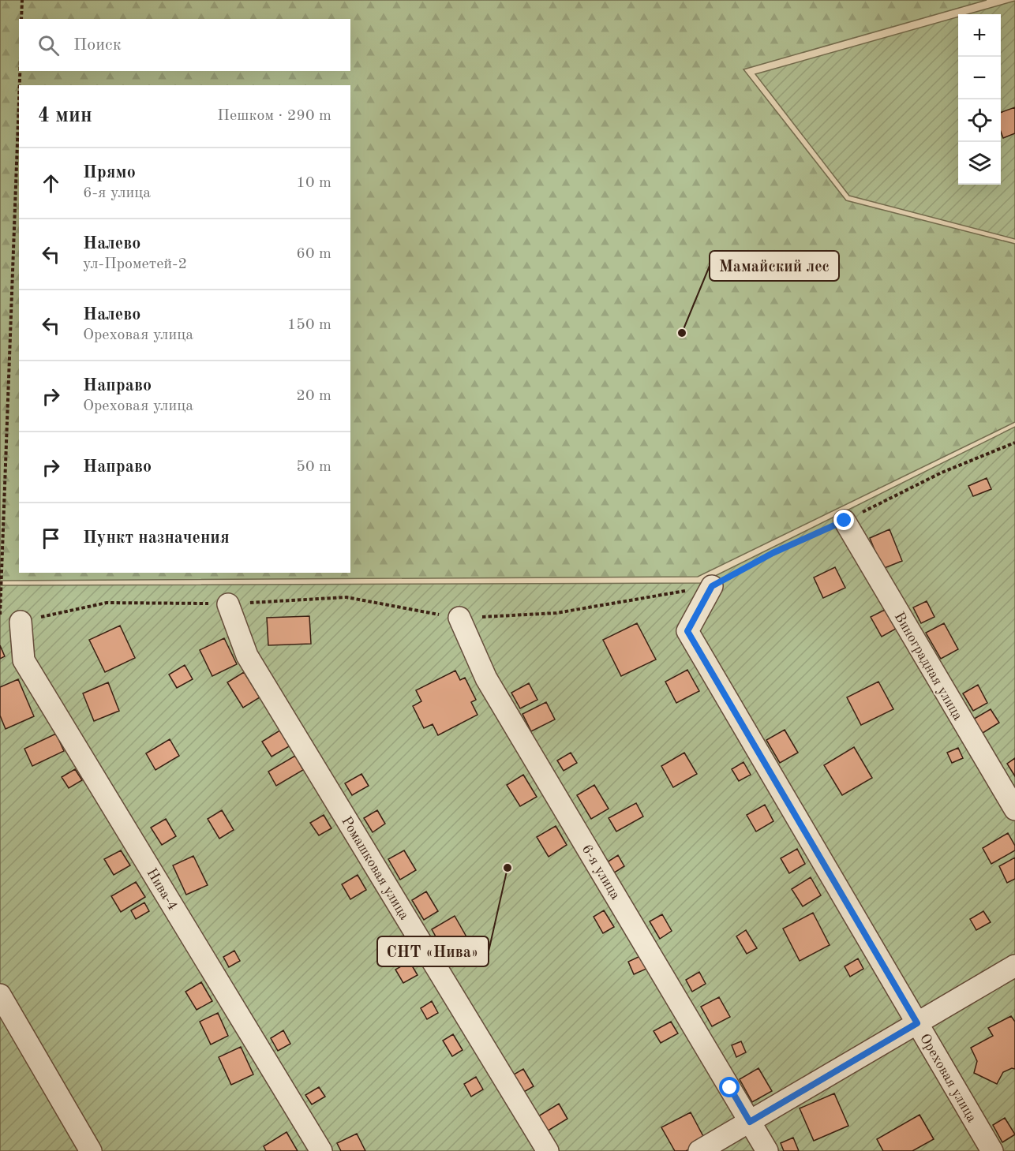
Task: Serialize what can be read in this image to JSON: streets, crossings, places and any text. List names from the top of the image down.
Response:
{
  "streets": {
    "street": [
      "Виноградная улица",
      "Ромашковая улица",
      "6-я улица",
      "Нива-4",
      "Ореховая улица"
    ]
  },
  "places": ["Мамайский лес", "СНТ «Нива»"],
  "page": {
    "map_buttons": ["+", "−"],
    "search": "Поиск",
    "heading": ["4 мин", "Пешком · 290 m"],
    "list": [
      ["Прямо", "6-я улица", "10 m"],
      ["Налево", "ул-Прометей-2", "60 m"],
      ["Налево", "Ореховая улица", "150 m"],
      ["Направо", "Ореховая улица", "20 m"],
      ["Направо", "50 m"],
      "Пункт назначения"
    ]
  }
}
